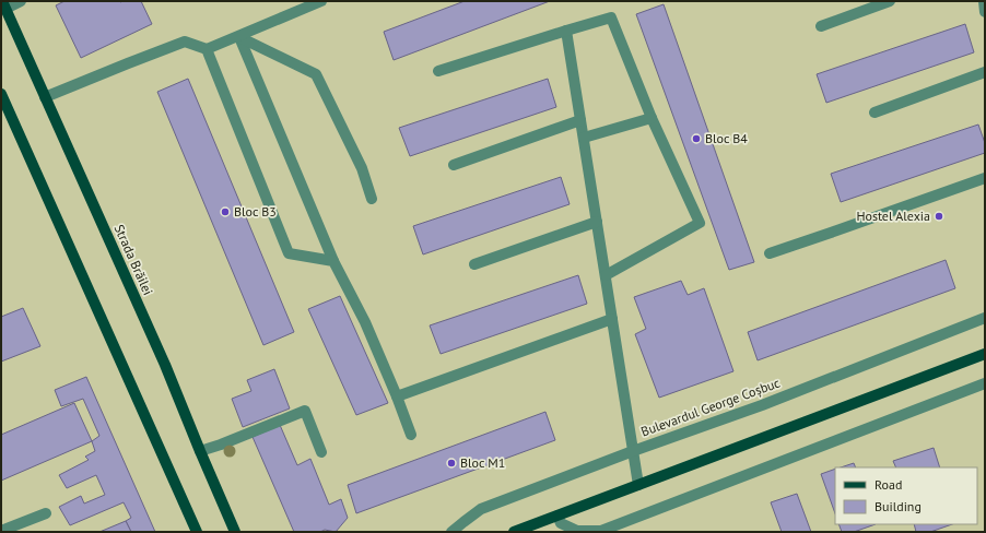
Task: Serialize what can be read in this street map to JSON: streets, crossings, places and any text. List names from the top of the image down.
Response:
{
  "streets": {
    "main road": ["Strada Brăilei"],
    "lane": ["Bulevardul George Coșbuc"]
  },
  "places": [
    "Bloc B4",
    "Bloc B3",
    "Hostel Alexia",
    "Bloc M1"
  ],
  "legend": ["Road", "Building"]
}
